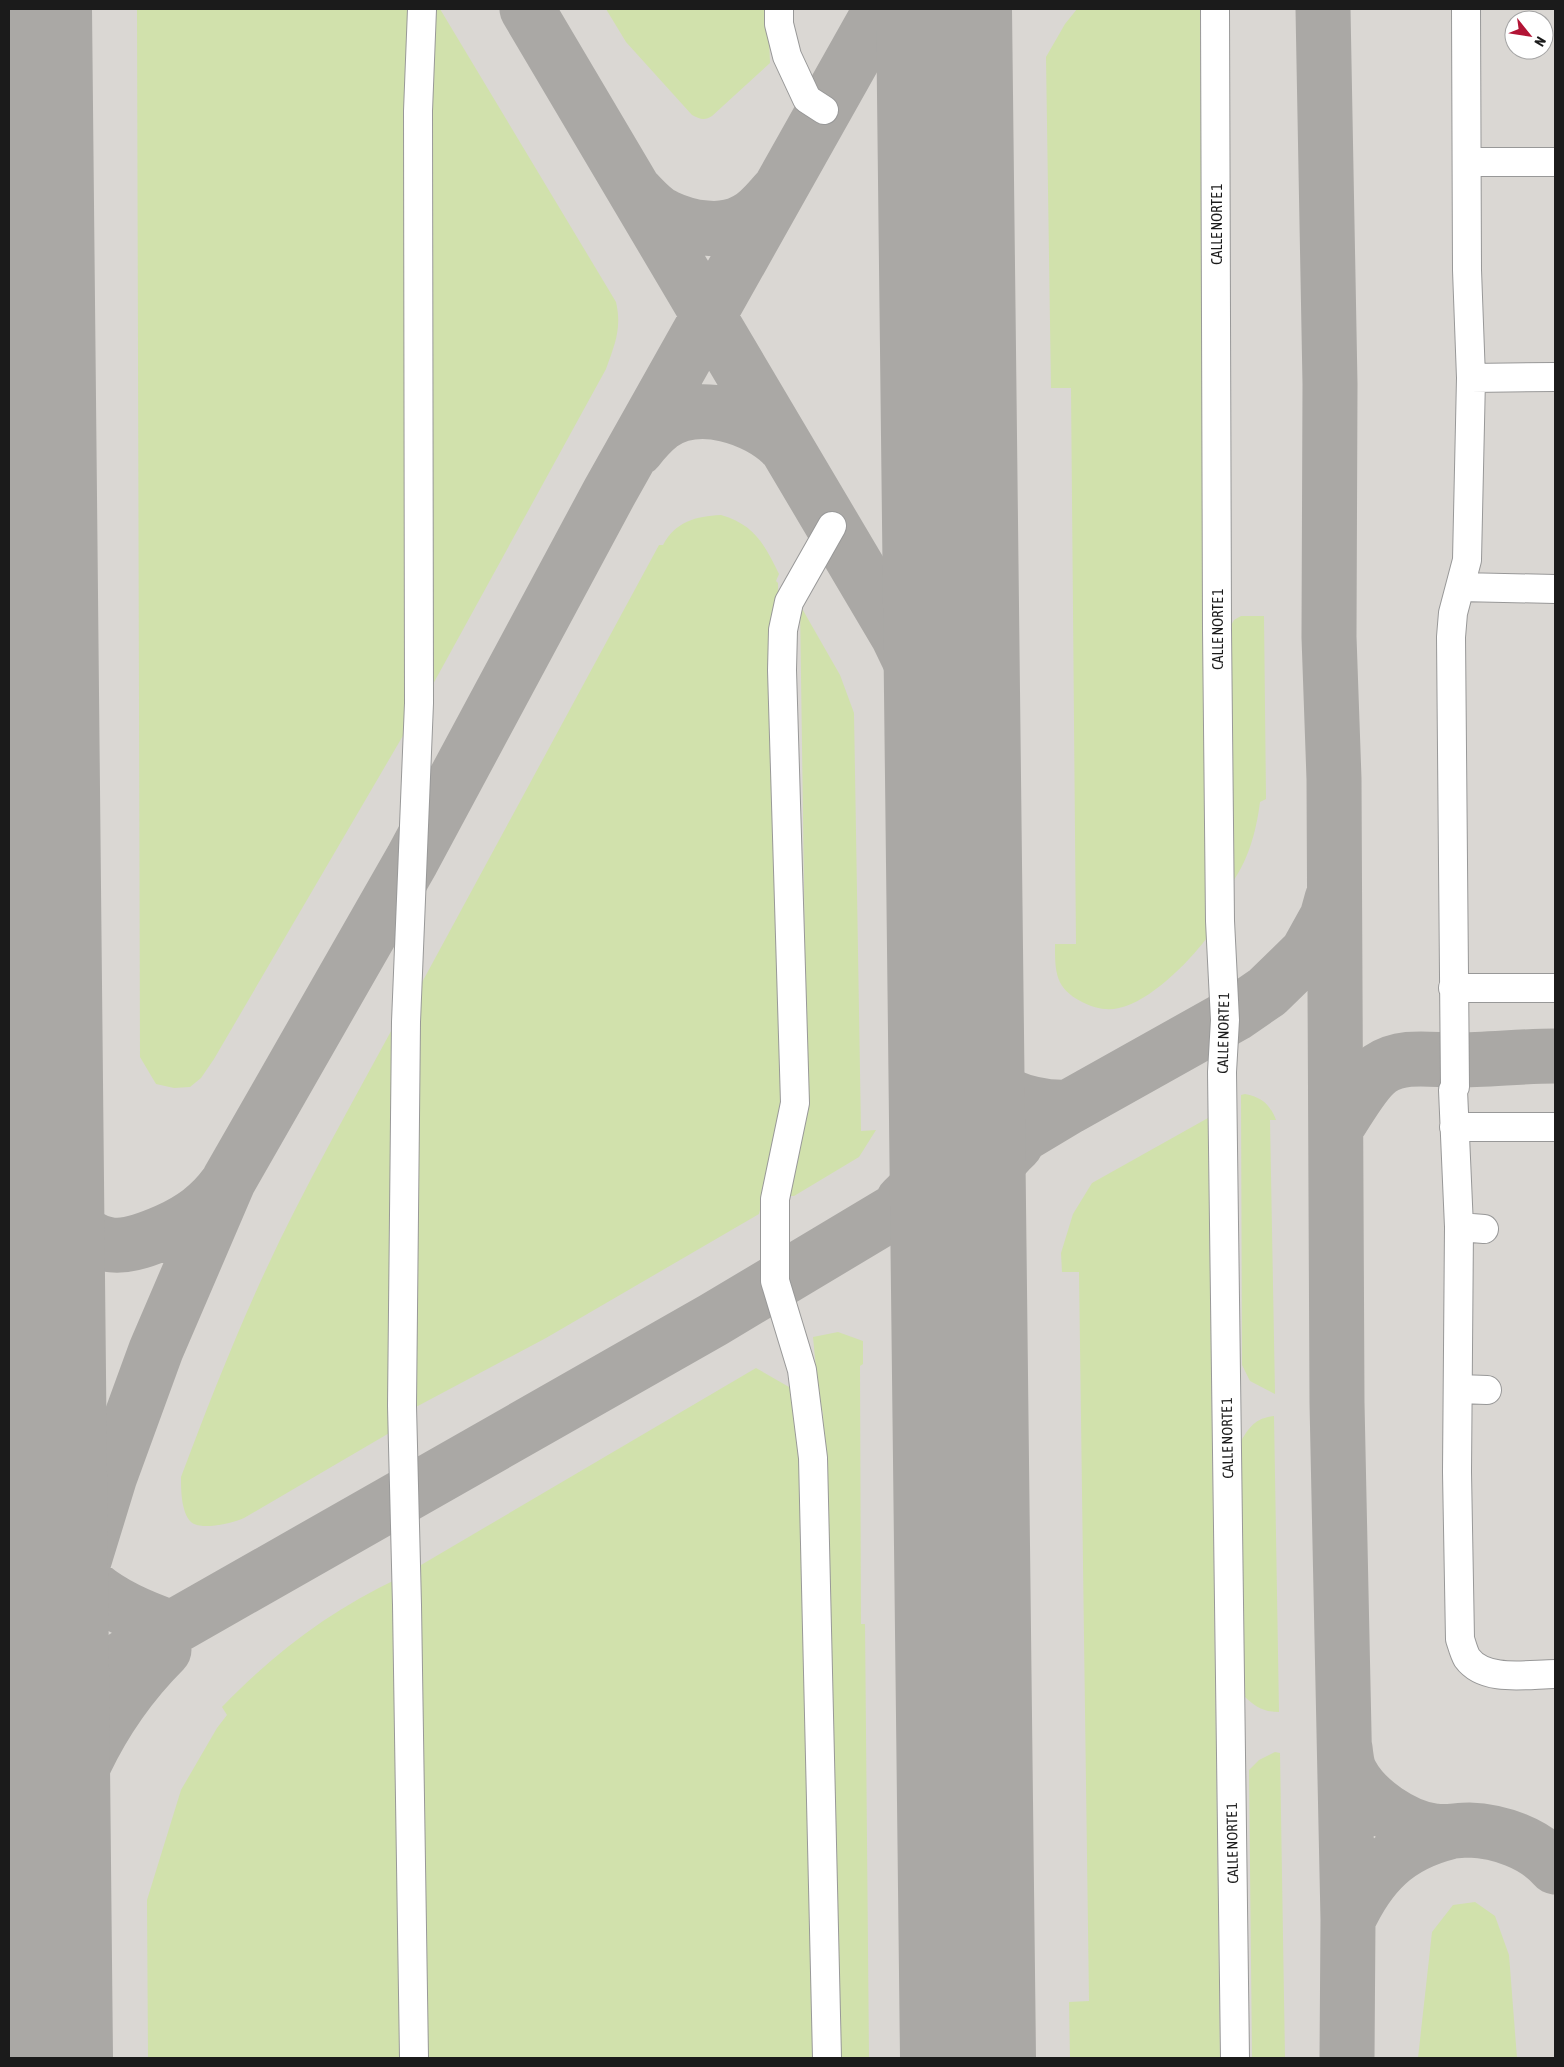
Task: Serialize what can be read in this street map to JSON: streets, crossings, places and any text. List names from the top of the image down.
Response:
{
  "streets": {
    "lane": ["CALLE NORTE 1"]
  },
  "north": "bottom right"
}
